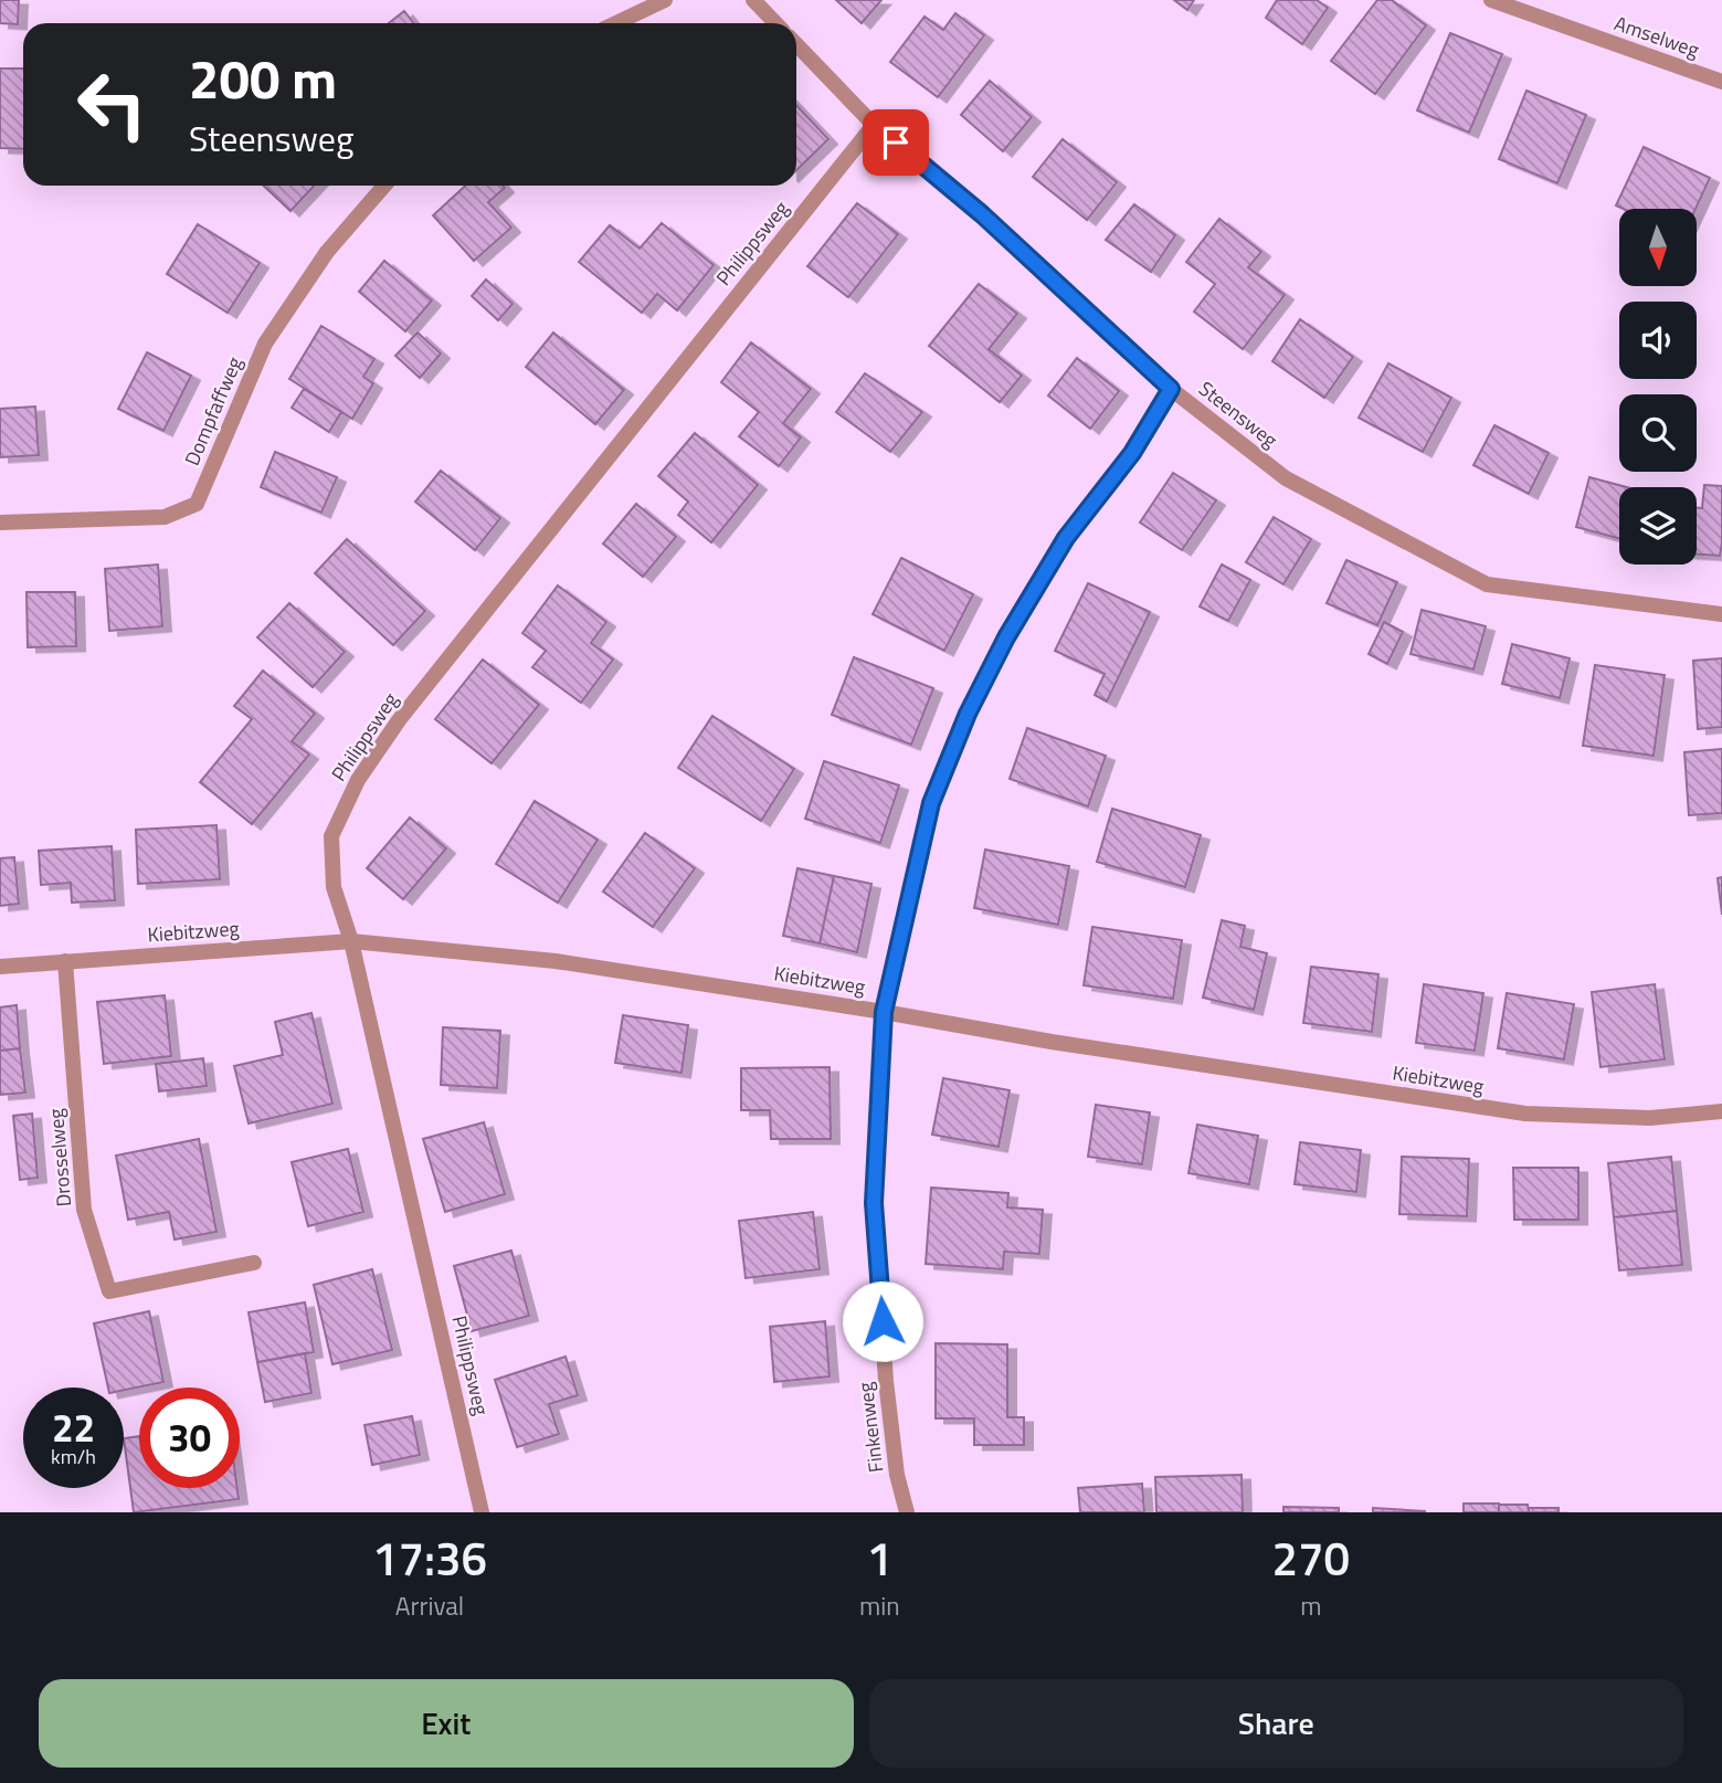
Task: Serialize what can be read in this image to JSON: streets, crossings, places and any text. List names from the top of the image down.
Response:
{
  "streets": {
    "street": [
      "Amselweg",
      "Philippsweg",
      "Dompfaffweg",
      "Steensweg",
      "Kiebitzweg",
      "Drosselweg",
      "Finkenweg"
    ]
  },
  "crossings": [
    ["Philippsweg", "Steensweg"],
    ["Philippsweg", "Kiebitzweg"],
    ["Steensweg", "Finkenweg"],
    ["Kiebitzweg", "Drosselweg"],
    ["Kiebitzweg", "Finkenweg"]
  ],
  "north": "bottom",
  "page": {
    "turn": ["200 m", "Steensweg"],
    "speed": "22 km/h",
    "limit": "30",
    "eta": [
      "17:36",
      "Arrival",
      "1",
      "min",
      "270",
      "m"
    ],
    "buttons": ["Exit", "Share"]
  }
}
